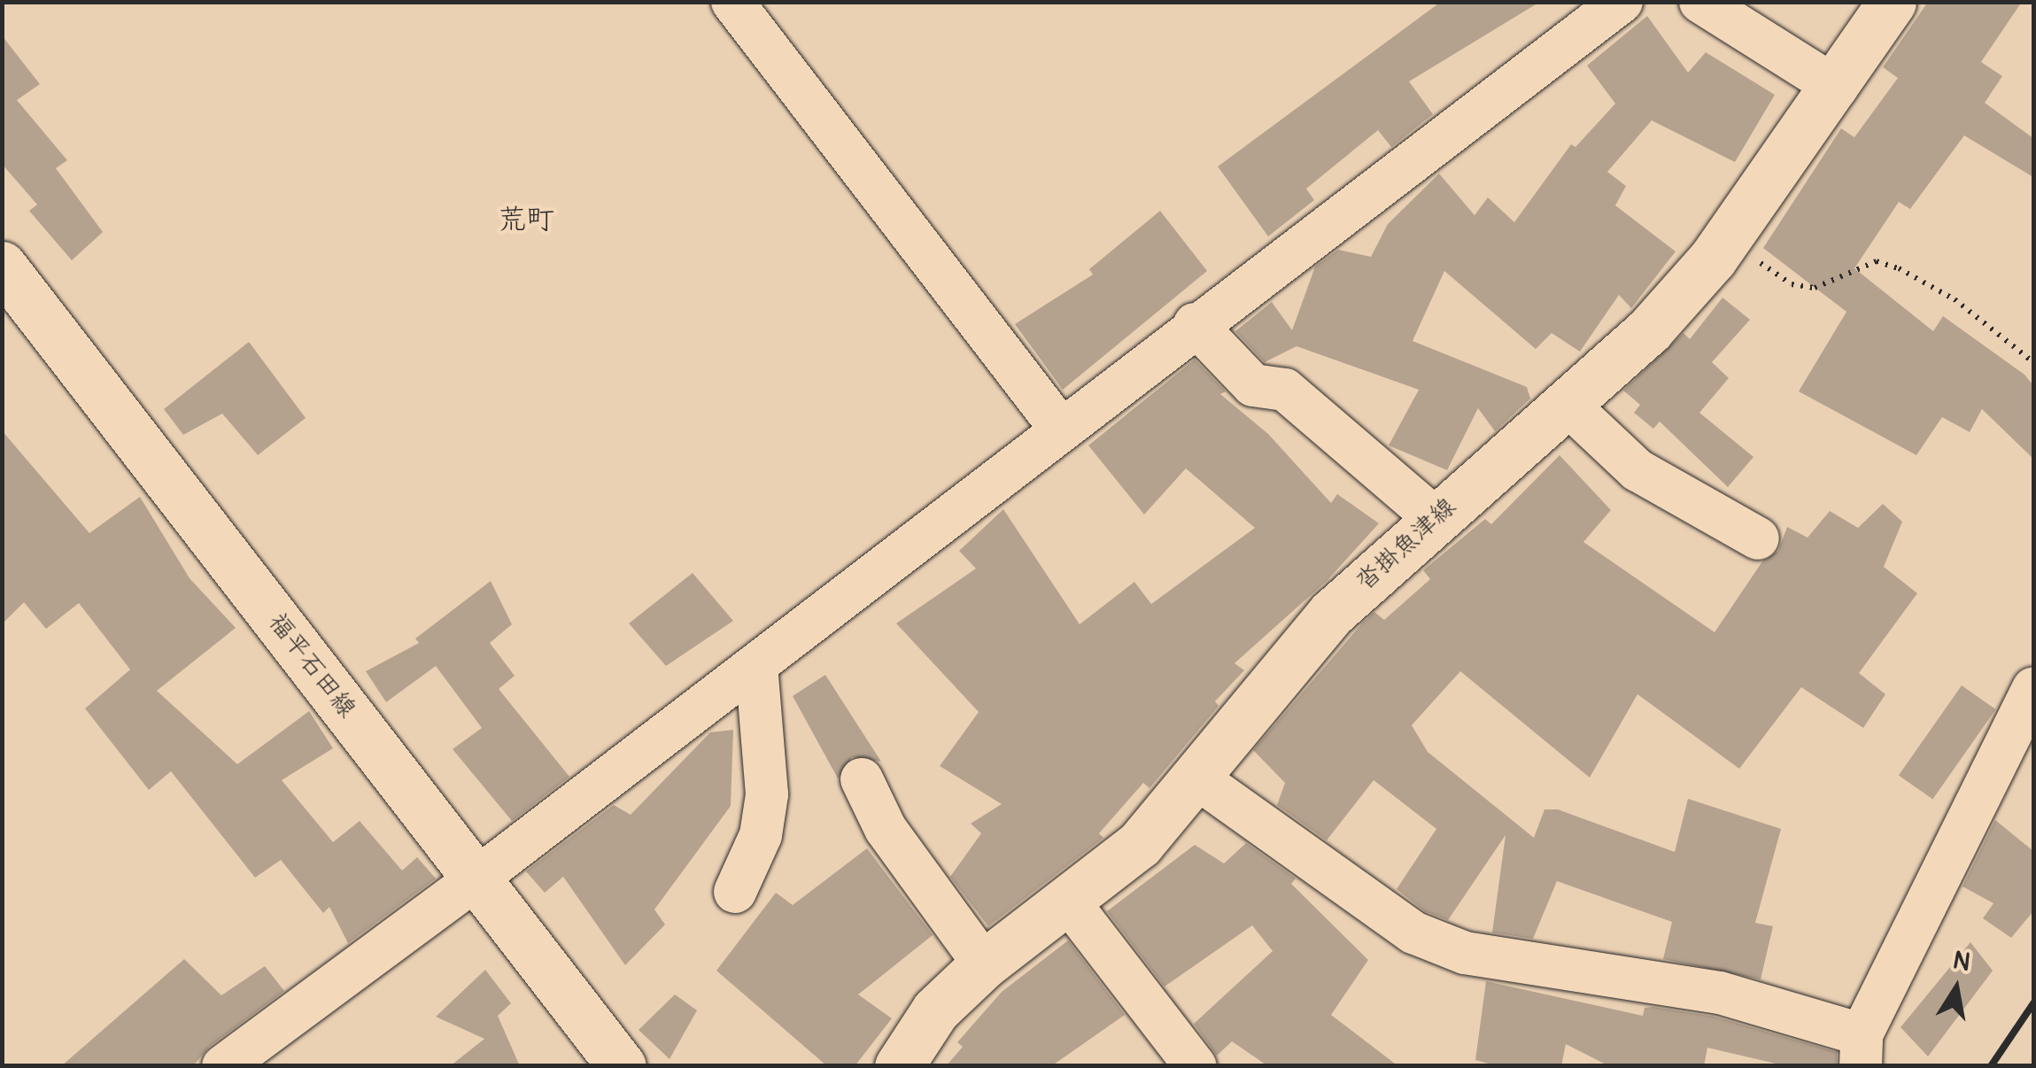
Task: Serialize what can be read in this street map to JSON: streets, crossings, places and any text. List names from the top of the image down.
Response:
{
  "streets": {
    "main road": ["沓掛魚津線", "福平石田線"]
  },
  "districts": ["荒町"],
  "north": "top"
}
